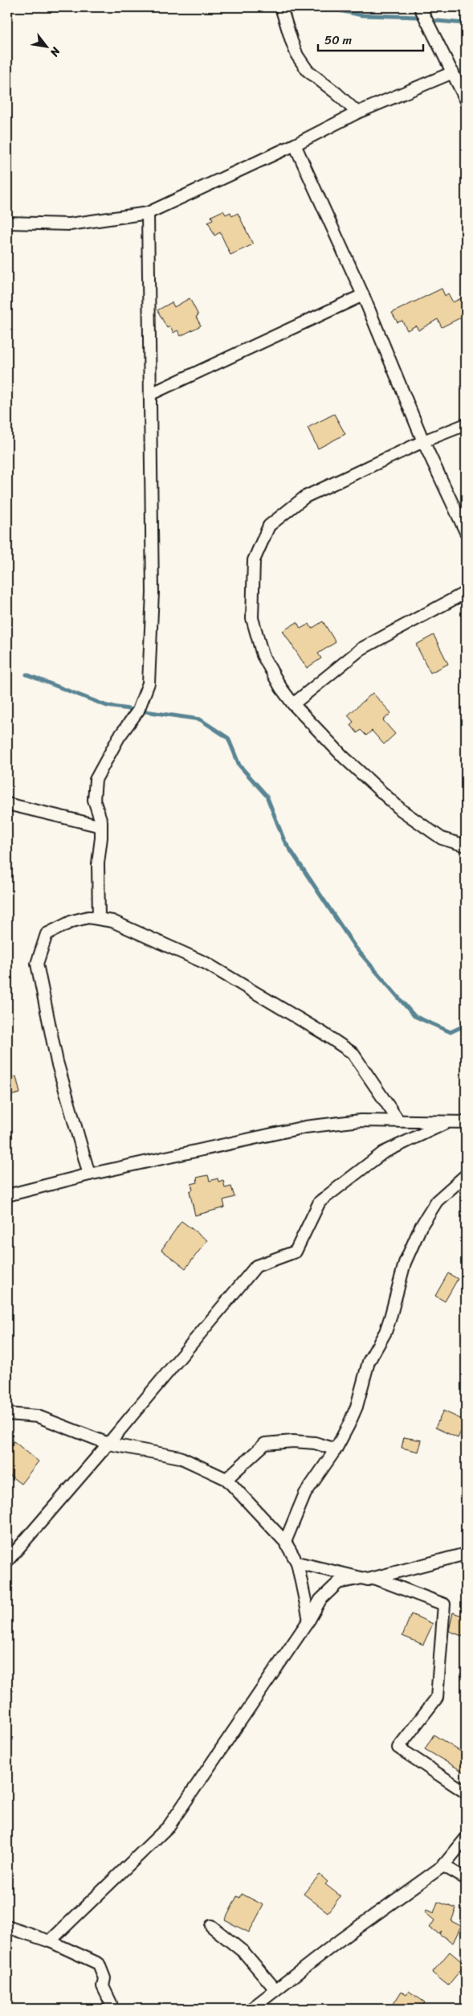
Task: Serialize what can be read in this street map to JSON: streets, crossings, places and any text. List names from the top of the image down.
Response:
{
  "scale_bar": "50 m",
  "north": "bottom right"
}
